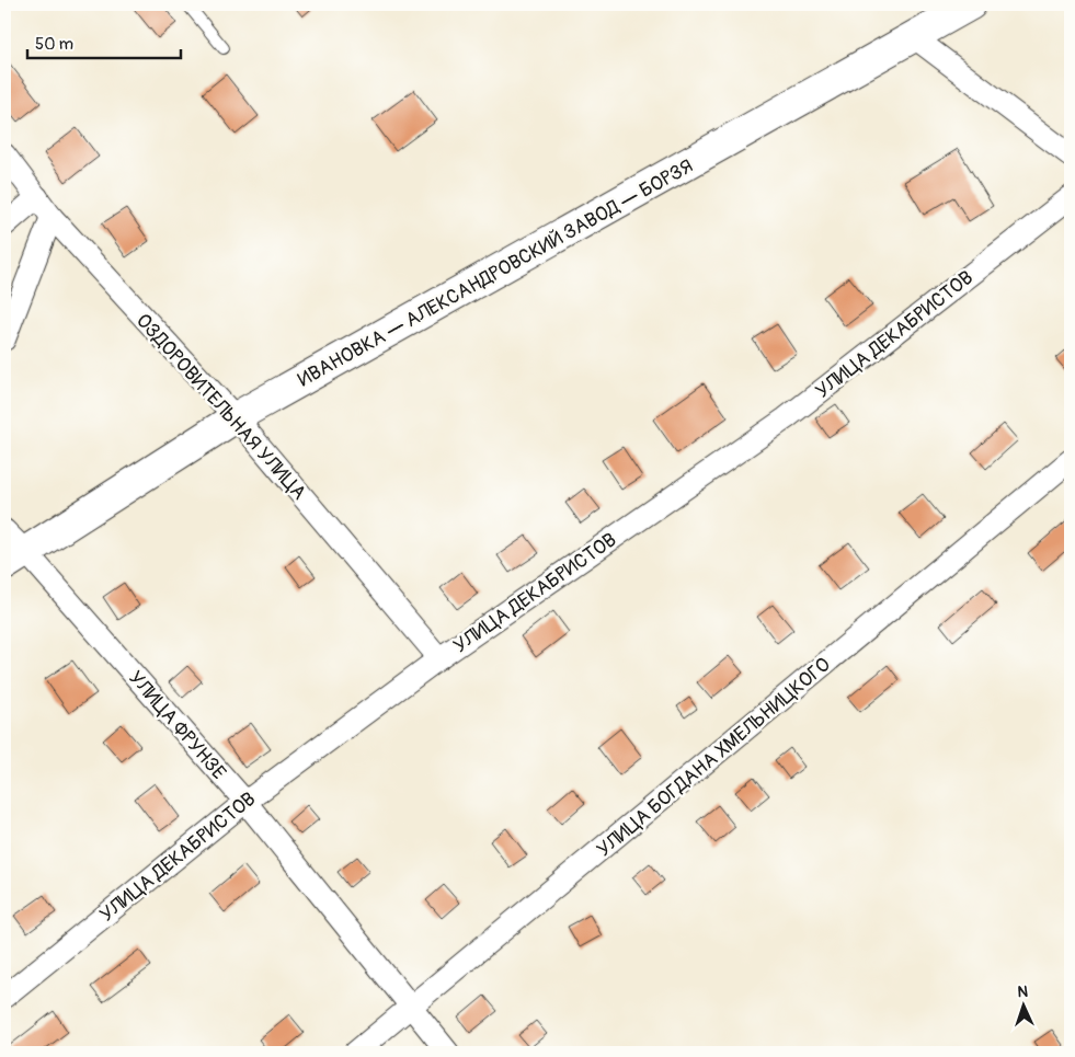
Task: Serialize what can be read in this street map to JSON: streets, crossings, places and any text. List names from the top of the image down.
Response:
{
  "streets": {
    "main road": ["ИВАНОВКА — АЛЕКСАНДРОВСКИЙ ЗАВОД — БОРЗЯ"],
    "street": [
      "УЛИЦА ДЕКАБРИСТОВ",
      "ОЗДОРОВИТЕЛЬНАЯ УЛИЦА",
      "УЛИЦА ФРУНЗЕ",
      "УЛИЦА БОГДАНА ХМЕЛЬНИЦКОГО"
    ]
  },
  "crossings": [
    ["ИВАНОВКА — АЛЕКСАНДРОВСКИЙ ЗАВОД — БОРЗЯ", "ОЗДОРОВИТЕЛЬНАЯ УЛИЦА"],
    ["ИВАНОВКА — АЛЕКСАНДРОВСКИЙ ЗАВОД — БОРЗЯ", "УЛИЦА ФРУНЗЕ"],
    ["УЛИЦА ДЕКАБРИСТОВ", "ОЗДОРОВИТЕЛЬНАЯ УЛИЦА"],
    ["УЛИЦА ДЕКАБРИСТОВ", "УЛИЦА ФРУНЗЕ"],
    ["УЛИЦА ФРУНЗЕ", "УЛИЦА БОГДАНА ХМЕЛЬНИЦКОГО"]
  ],
  "scale_bar": "50 m",
  "north": "top"
}
